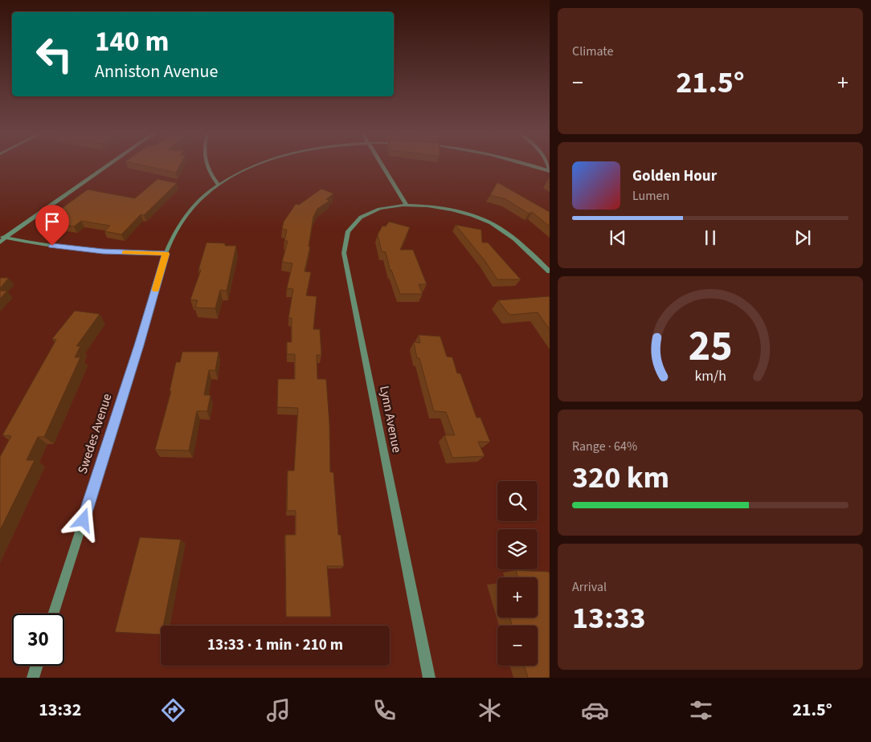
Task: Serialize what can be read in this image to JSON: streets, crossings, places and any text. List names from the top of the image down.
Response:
{
  "streets": {
    "street": ["Lynn Avenue", "Swedes Avenue"]
  },
  "page": {
    "tile": [
      "Climate",
      ["Range · 64%", "320 km"],
      ["Arrival", "13:33"]
    ],
    "turn": ["140 m", "Anniston Avenue"],
    "heat": ["−", "21.5°", "+"],
    "song": ["Golden Hour", "Lumen"],
    "map_buttons": ["+", "−"],
    "limit": "30",
    "trip": "13:33 · 1 min · 210 m",
    "tabs": ["13:32", "21.5°"],
    "gauge": ["25", "km/h"]
  }
}
